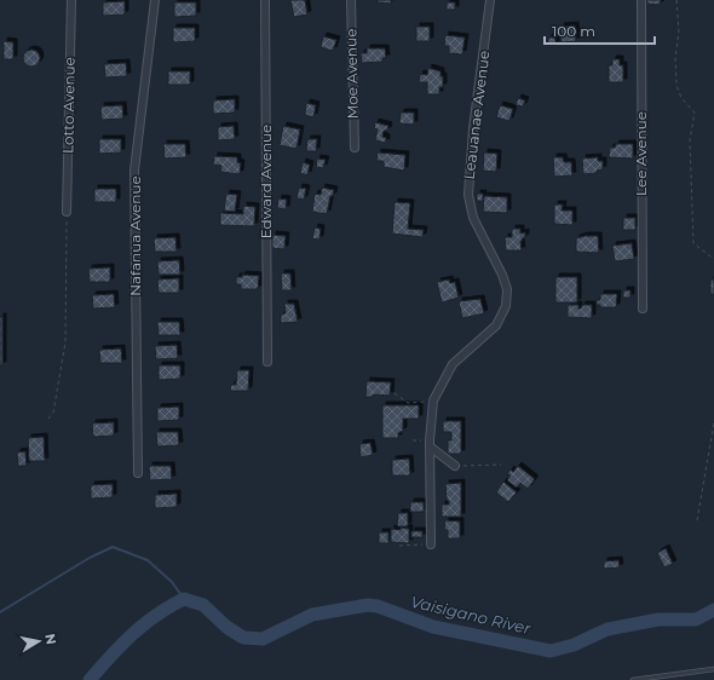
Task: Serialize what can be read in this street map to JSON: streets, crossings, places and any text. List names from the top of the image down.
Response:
{
  "streets": {
    "street": [
      "Moe Avenue",
      "Lotto Avenue",
      "Leauanae Avenue",
      "Lee Avenue",
      "Edward Avenue",
      "Nafanua Avenue"
    ]
  },
  "water": ["Vaisigano River"],
  "scale_bar": "100 m",
  "north": "right"
}
